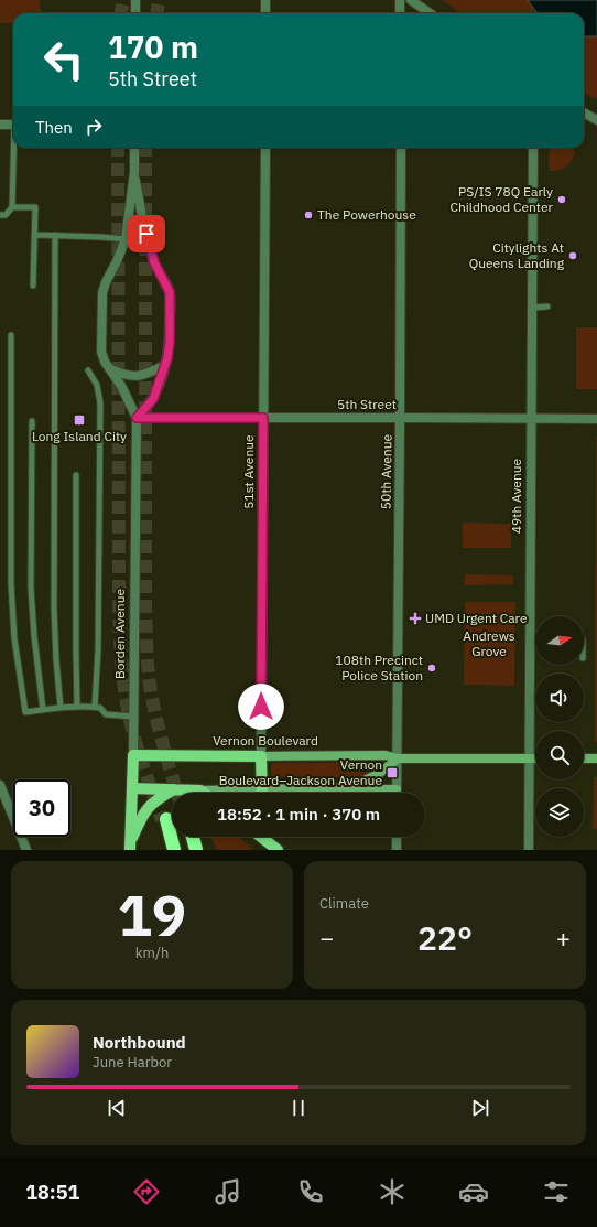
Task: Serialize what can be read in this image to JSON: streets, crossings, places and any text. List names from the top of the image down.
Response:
{
  "streets": {
    "main road": ["51st Avenue", "Borden Avenue", "Vernon Boulevard"],
    "street": ["5th Street", "50th Avenue", "49th Avenue"]
  },
  "crossings": [
    ["5th Street", "51st Avenue"],
    ["5th Street", "50th Avenue"],
    ["5th Street", "49th Avenue"],
    ["5th Street", "Borden Avenue"],
    ["51st Avenue", "Vernon Boulevard"],
    ["50th Avenue", "Vernon Boulevard"],
    ["49th Avenue", "Vernon Boulevard"],
    ["Borden Avenue", "Vernon Boulevard"]
  ],
  "parks": ["Andrews Grove"],
  "places": {
    "other": [
      "PS/IS 78Q Early Childhood Center",
      "The Powerhouse",
      "Citylights At Queens Landing",
      "108th Precinct Police Station"
    ],
    "transit": ["Long Island City", "Vernon Boulevard–Jackson Avenue"],
    "health": ["UMD Urgent Care"]
  },
  "north": "right",
  "page": {
    "turn": ["170 m", "5th Street"],
    "then": "Then",
    "limit": "30",
    "trip": "18:52 · 1 min · 370 m",
    "tile": [
      ["19", "km/h"],
      "Climate"
    ],
    "heat": ["−", "22°", "+"],
    "song": ["Northbound", "June Harbor"],
    "tabs": "18:51"
  }
}
